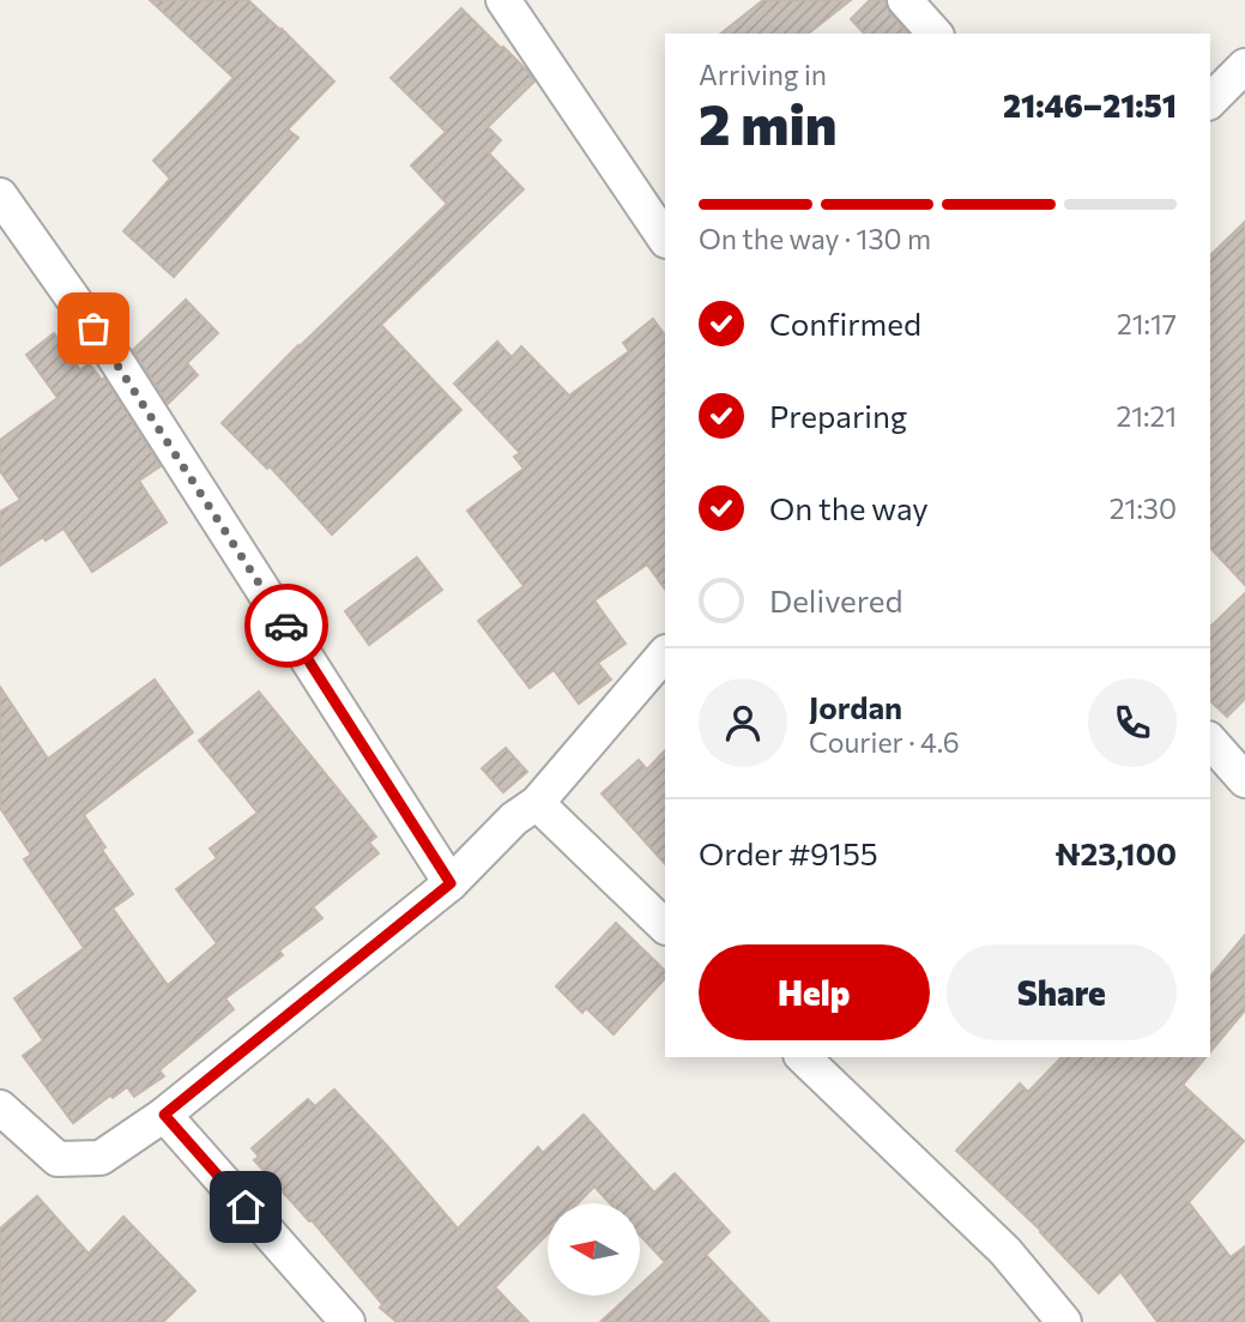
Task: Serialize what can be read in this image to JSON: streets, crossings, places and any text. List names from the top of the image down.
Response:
{
  "north": "left",
  "page": {
    "heading": ["2 min", "Arriving in", "21:46–21:51"],
    "panel": [
      "Jordan",
      "Courier · 4.6",
      "Order #9155",
      "₦23,100"
    ],
    "bar": "On the way · 130 m",
    "list": [
      ["Confirmed", "21:17"],
      ["Preparing", "21:21"],
      ["On the way", "21:30"],
      "Delivered"
    ],
    "buttons": ["Help", "Share"]
  }
}
